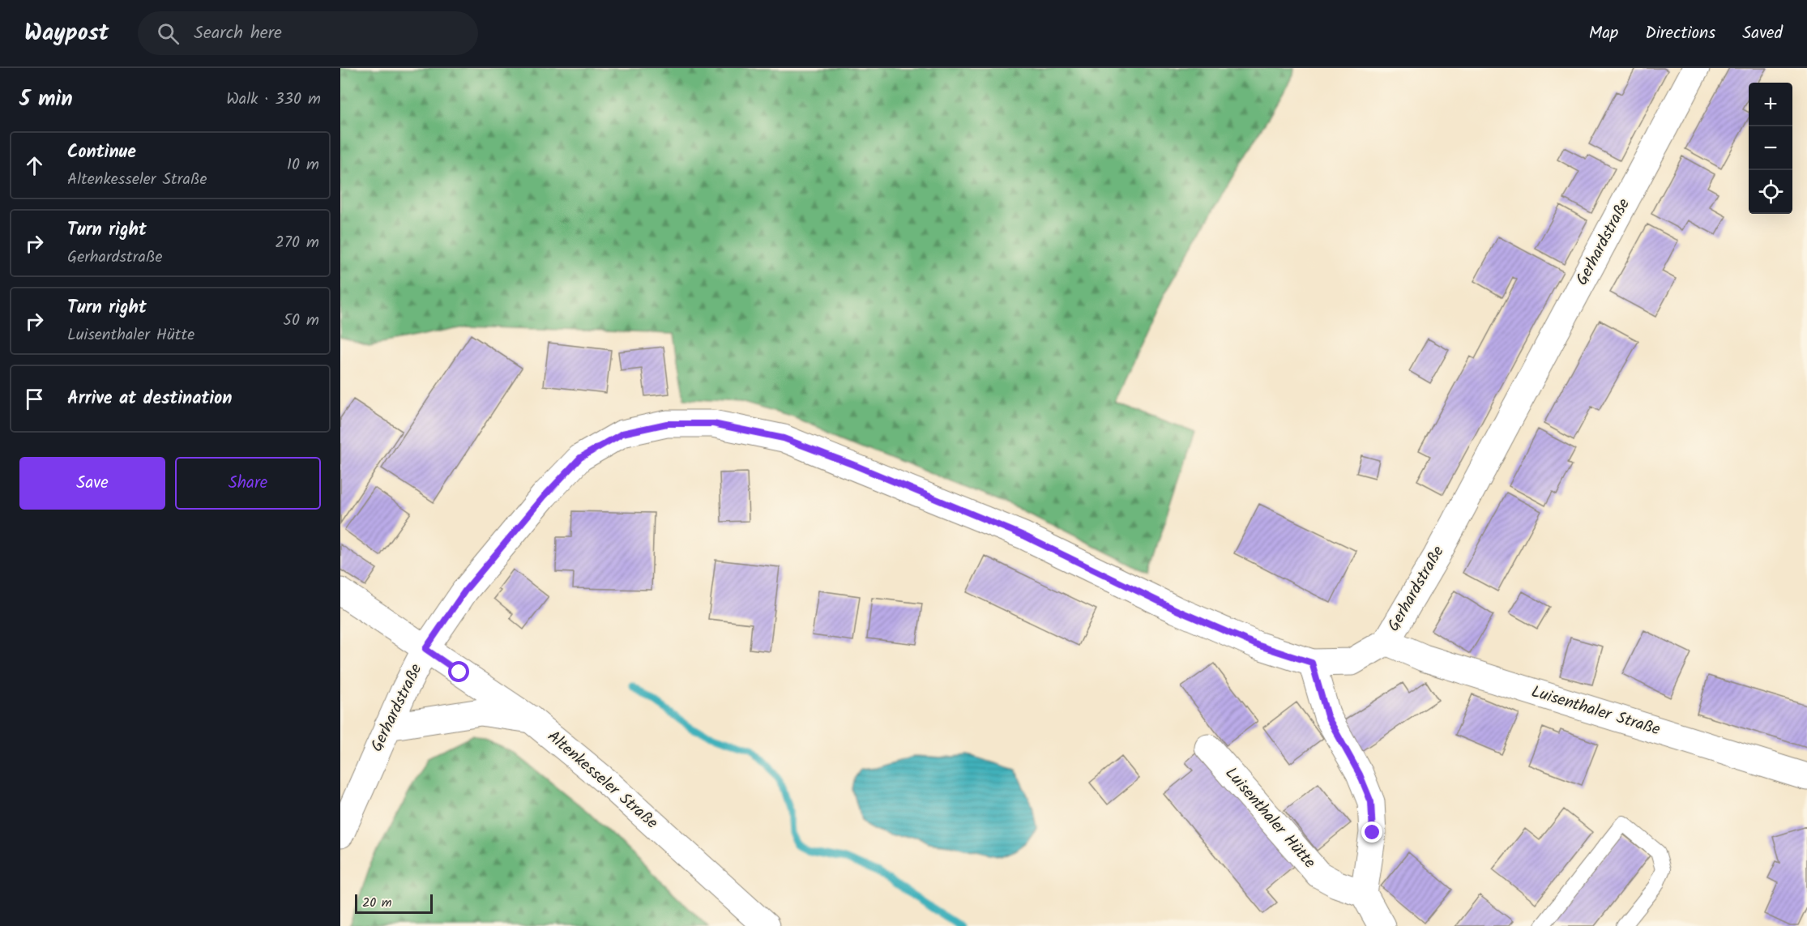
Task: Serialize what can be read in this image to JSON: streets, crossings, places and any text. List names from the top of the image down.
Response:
{
  "streets": {
    "street": [
      "Gerhardstraße",
      "Luisenthaler Straße",
      "Altenkesseler Straße",
      "Luisenthaler Hütte"
    ]
  },
  "crossings": [
    ["Gerhardstraße", "Luisenthaler Straße"],
    ["Gerhardstraße", "Altenkesseler Straße"]
  ],
  "scale_bar": "20 m",
  "page": {
    "header": "Waypost",
    "search": "Search here",
    "nav": ["Map", "Directions", "Saved"],
    "heading": ["5 min", "Walk · 330 m"],
    "map_buttons": ["+", "−"],
    "list": [
      ["Continue", "Altenkesseler Straße", "10 m"],
      ["Turn right", "Gerhardstraße", "270 m"],
      ["Turn right", "Luisenthaler Hütte", "50 m"],
      "Arrive at destination"
    ],
    "buttons": ["Save", "Share"],
    "scale": "20 m"
  }
}
